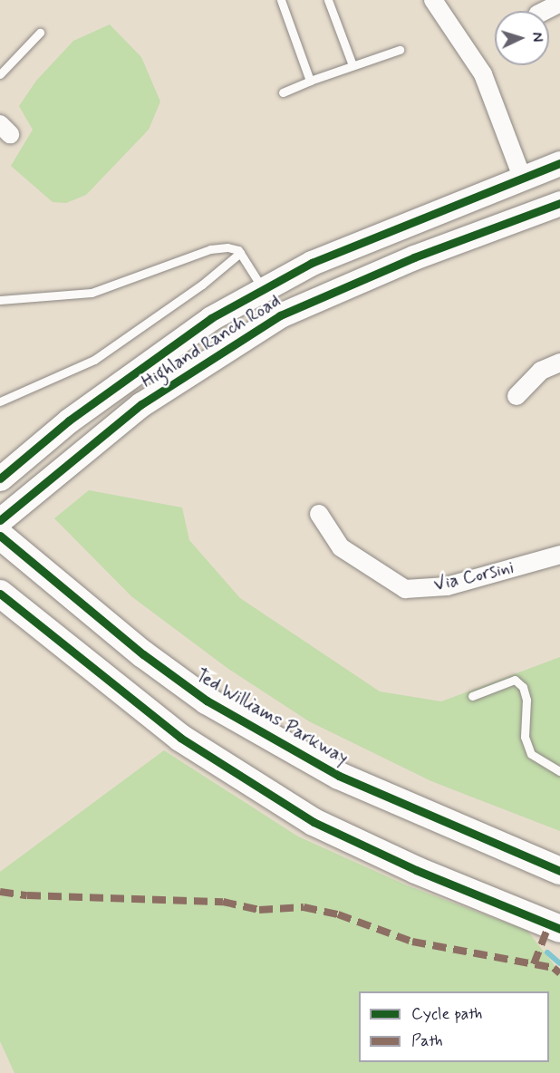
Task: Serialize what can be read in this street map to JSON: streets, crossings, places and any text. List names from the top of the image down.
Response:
{
  "streets": {
    "main road": ["Highland Ranch Road", "Ted Williams Parkway"],
    "street": ["Via Corsini"]
  },
  "legend": ["Cycle path", "Path"],
  "north": "right"
}
